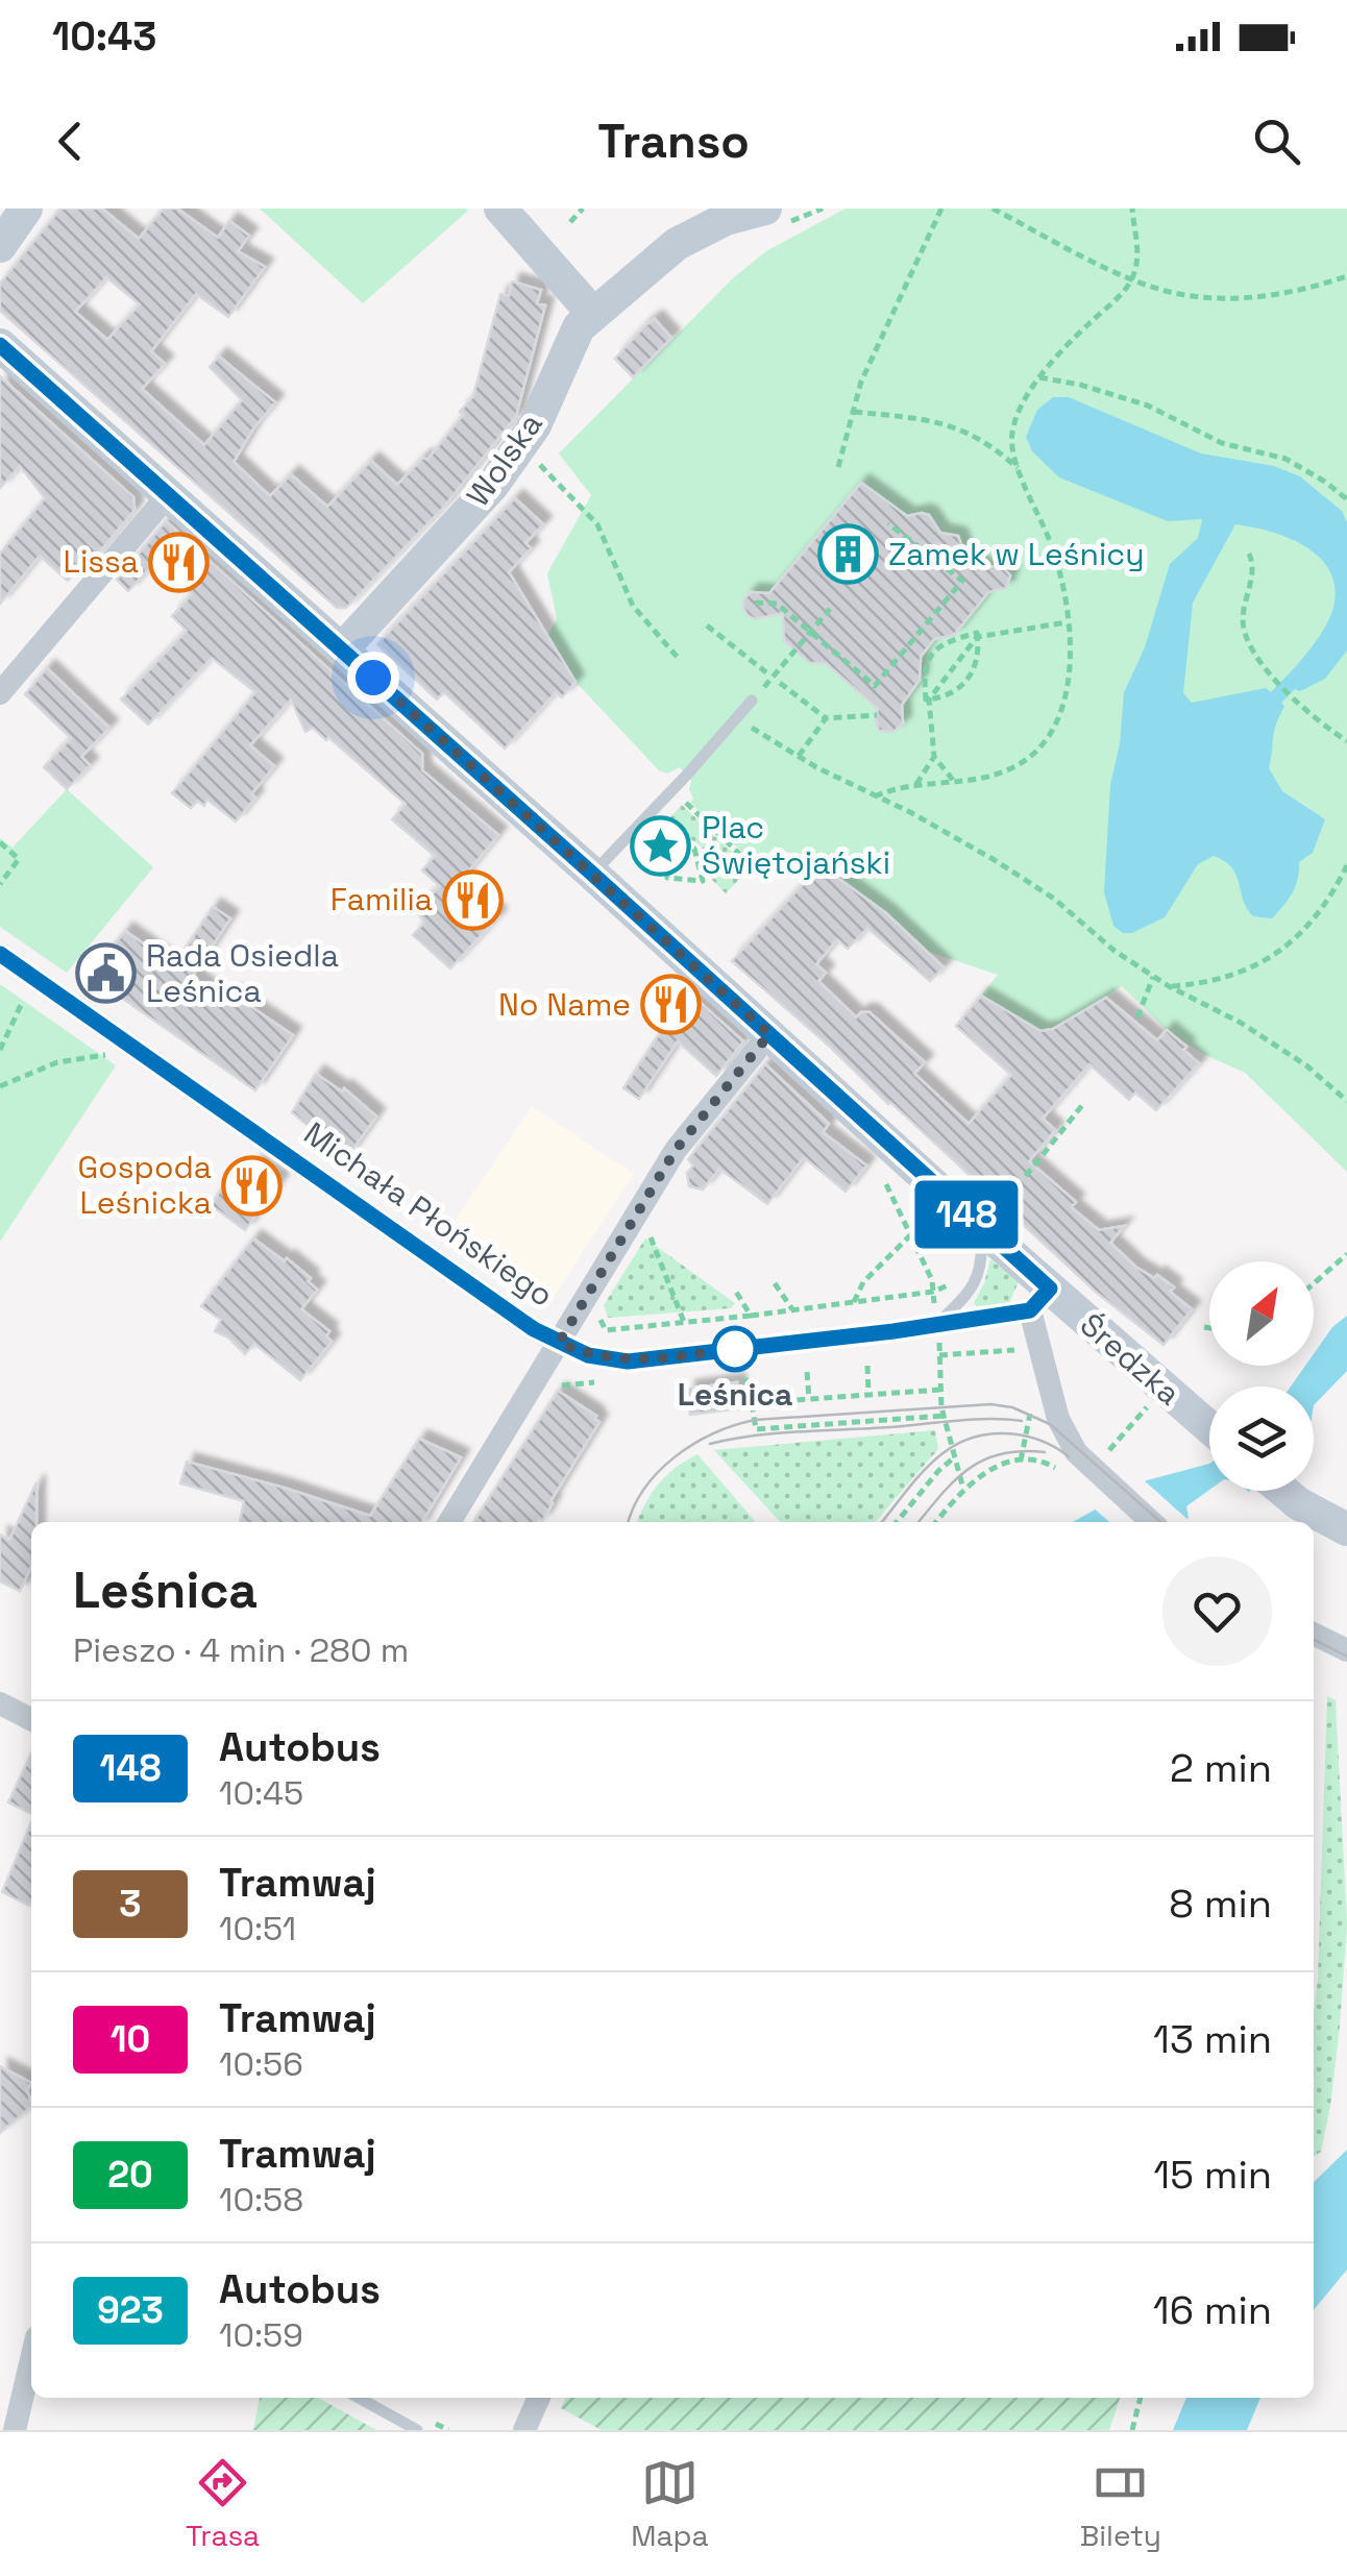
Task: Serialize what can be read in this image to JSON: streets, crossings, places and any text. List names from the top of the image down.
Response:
{
  "streets": {
    "main road": ["Wolska", "Średzka"],
    "street": ["Michała Płońskiego"]
  },
  "crossings": [
    ["Wolska", "Średzka"],
    ["Michała Płońskiego", "Średzka"]
  ],
  "places": {
    "building": ["Zamek w Leśnicy"],
    "restaurant": [
      "Lissa",
      "Familia",
      "No Name",
      "Gospoda Leśnicka"
    ],
    "place": ["Plac Świętojański"],
    "public building": ["Rada Osiedla Leśnica"],
    "other": ["Leśnica"]
  },
  "lines": ["bus line 148"],
  "north": "top right",
  "page": {
    "status": "10:43",
    "header": "Transo",
    "on_map": "148",
    "heading": ["Leśnica", "Pieszo · 4 min · 280 m"],
    "list": [
      {
        "mark": "148",
        "name": "Autobus",
        "note": "10:45",
        "value": "2 min"
      },
      {
        "mark": "3",
        "name": "Tramwaj",
        "note": "10:51",
        "value": "8 min"
      },
      {
        "mark": "10",
        "name": "Tramwaj",
        "note": "10:56",
        "value": "13 min"
      },
      {
        "mark": "20",
        "name": "Tramwaj",
        "note": "10:58",
        "value": "15 min"
      },
      {
        "mark": "923",
        "name": "Autobus",
        "note": "10:59",
        "value": "16 min"
      }
    ],
    "tabs": ["Trasa", "Mapa", "Bilety"]
  }
}
